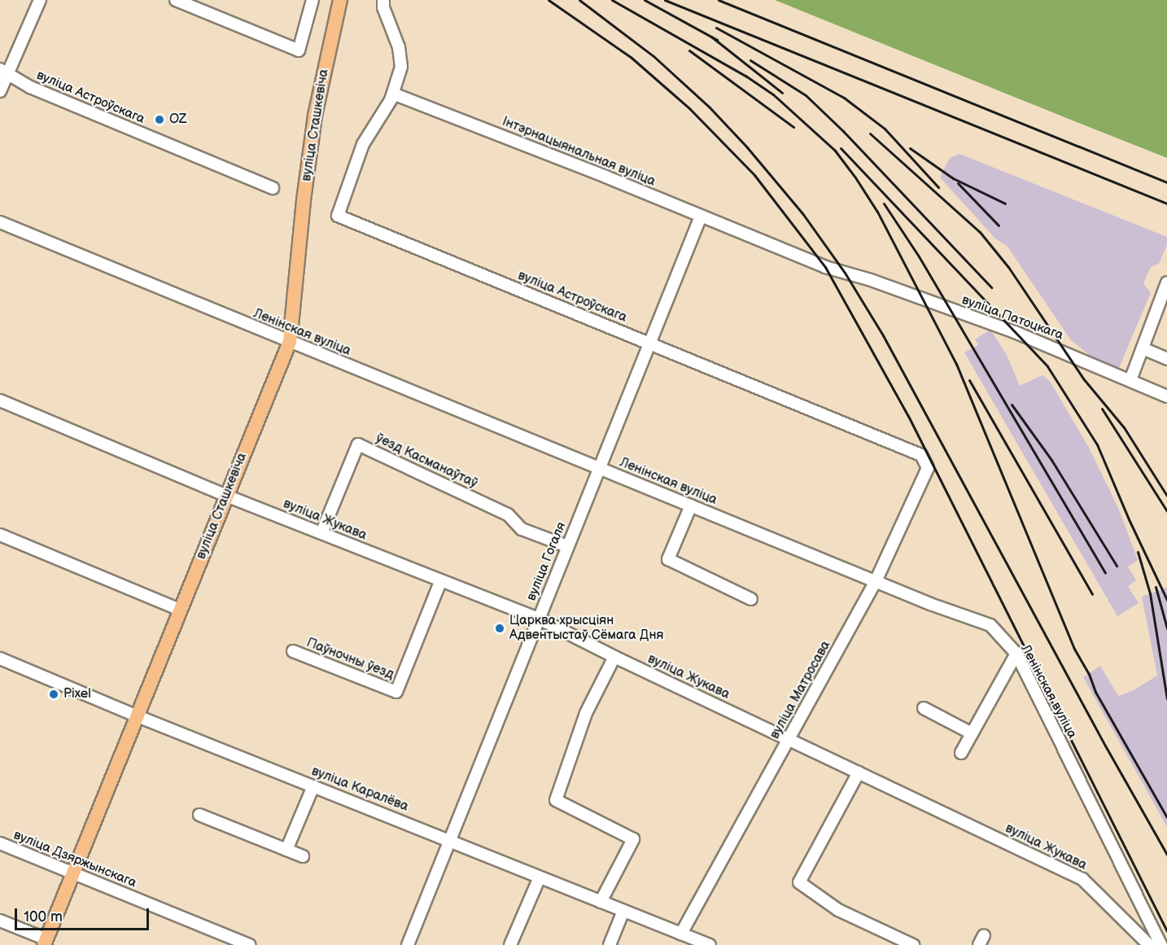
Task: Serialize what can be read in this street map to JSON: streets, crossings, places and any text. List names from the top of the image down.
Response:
{
  "streets": {
    "main road": ["вуліца Сташкевіча"],
    "street": [
      "вуліца Астроўскага",
      "Інтэрнацыянальная вуліца",
      "вуліца Патоцкага",
      "Ленінская вуліца",
      "ўезд Касманаўтаў",
      "вуліца Жукава",
      "вуліца Гогаля",
      "Паўночны ўезд",
      "вуліца Матросава",
      "вуліца Каралёва",
      "вуліца Дзяржынскага"
    ]
  },
  "crossings": [
    ["вуліца Астроўскага", "Інтэрнацыянальная вуліца"],
    ["вуліца Астроўскага", "вуліца Гогаля"],
    ["вуліца Астроўскага", "вуліца Матросава"],
    ["вуліца Сташкевіча", "Ленінская вуліца"],
    ["вуліца Сташкевіча", "вуліца Жукава"],
    ["вуліца Сташкевіча", "вуліца Каралёва"],
    ["вуліца Сташкевіча", "вуліца Дзяржынскага"],
    ["Інтэрнацыянальная вуліца", "вуліца Патоцкага"],
    ["Інтэрнацыянальная вуліца", "вуліца Гогаля"],
    ["Ленінская вуліца", "вуліца Гогаля"],
    ["Ленінская вуліца", "вуліца Матросава"],
    ["ўезд Касманаўтаў", "вуліца Жукава"],
    ["ўезд Касманаўтаў", "вуліца Гогаля"],
    ["вуліца Жукава", "вуліца Гогаля"],
    ["вуліца Жукава", "Паўночны ўезд"],
    ["вуліца Жукава", "вуліца Матросава"],
    ["вуліца Гогаля", "вуліца Каралёва"],
    ["вуліца Матросава", "вуліца Каралёва"]
  ],
  "places": ["OZ", "Царква хрысціян Адвентыстаў Сёмага Дня", "Pixel"],
  "scale_bar": "100 m"
}
